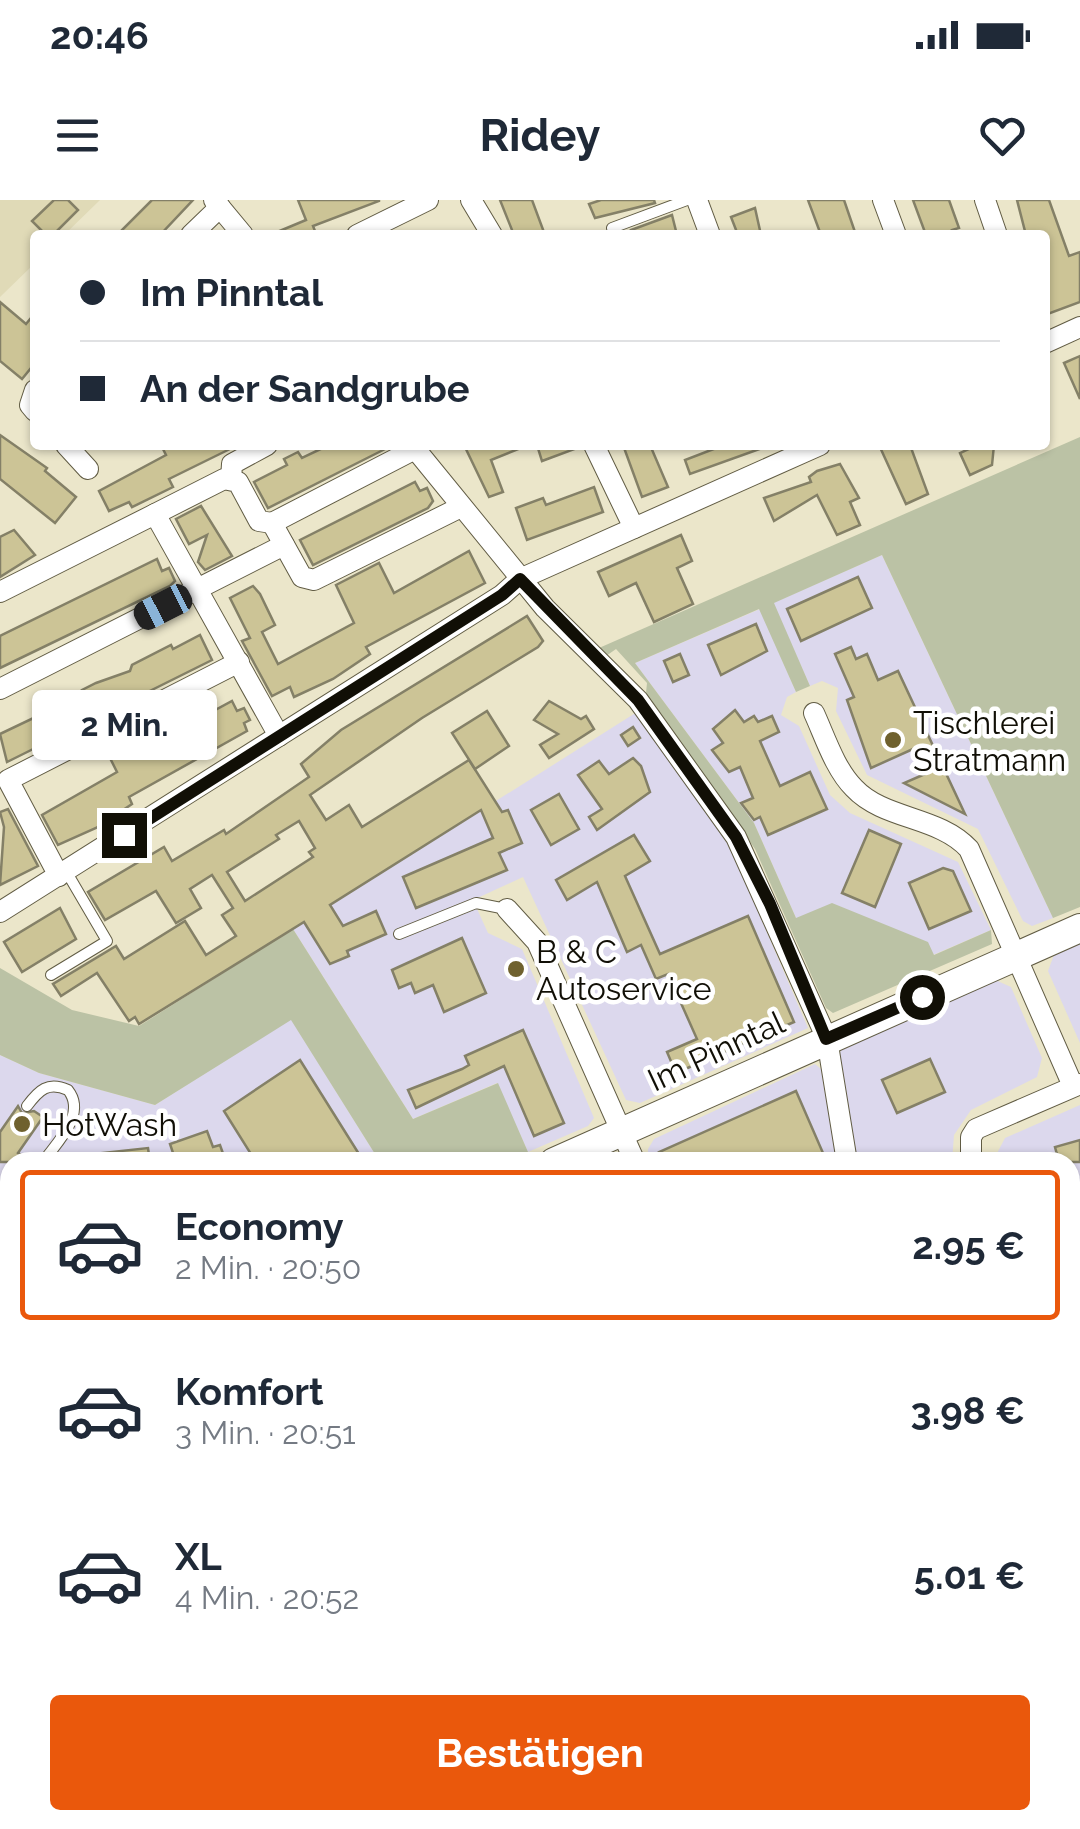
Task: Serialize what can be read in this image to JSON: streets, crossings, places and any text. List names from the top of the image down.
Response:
{
  "streets": {
    "main road": ["Im Pinntal"]
  },
  "places": ["Tischlerei Stratmann", "B & C Autoservice", "HotWash"],
  "page": {
    "status": "20:46",
    "header": "Ridey",
    "banner": ["Im Pinntal", "An der Sandgrube"],
    "bubble": "2 Min.",
    "list": [
      {
        "name": "Economy",
        "note": "2 Min. · 20:50",
        "value": "2.95 €"
      },
      {
        "name": "Komfort",
        "note": "3 Min. · 20:51",
        "value": "3.98 €"
      },
      {
        "name": "XL",
        "note": "4 Min. · 20:52",
        "value": "5.01 €"
      }
    ],
    "buttons": "Bestätigen"
  }
}
